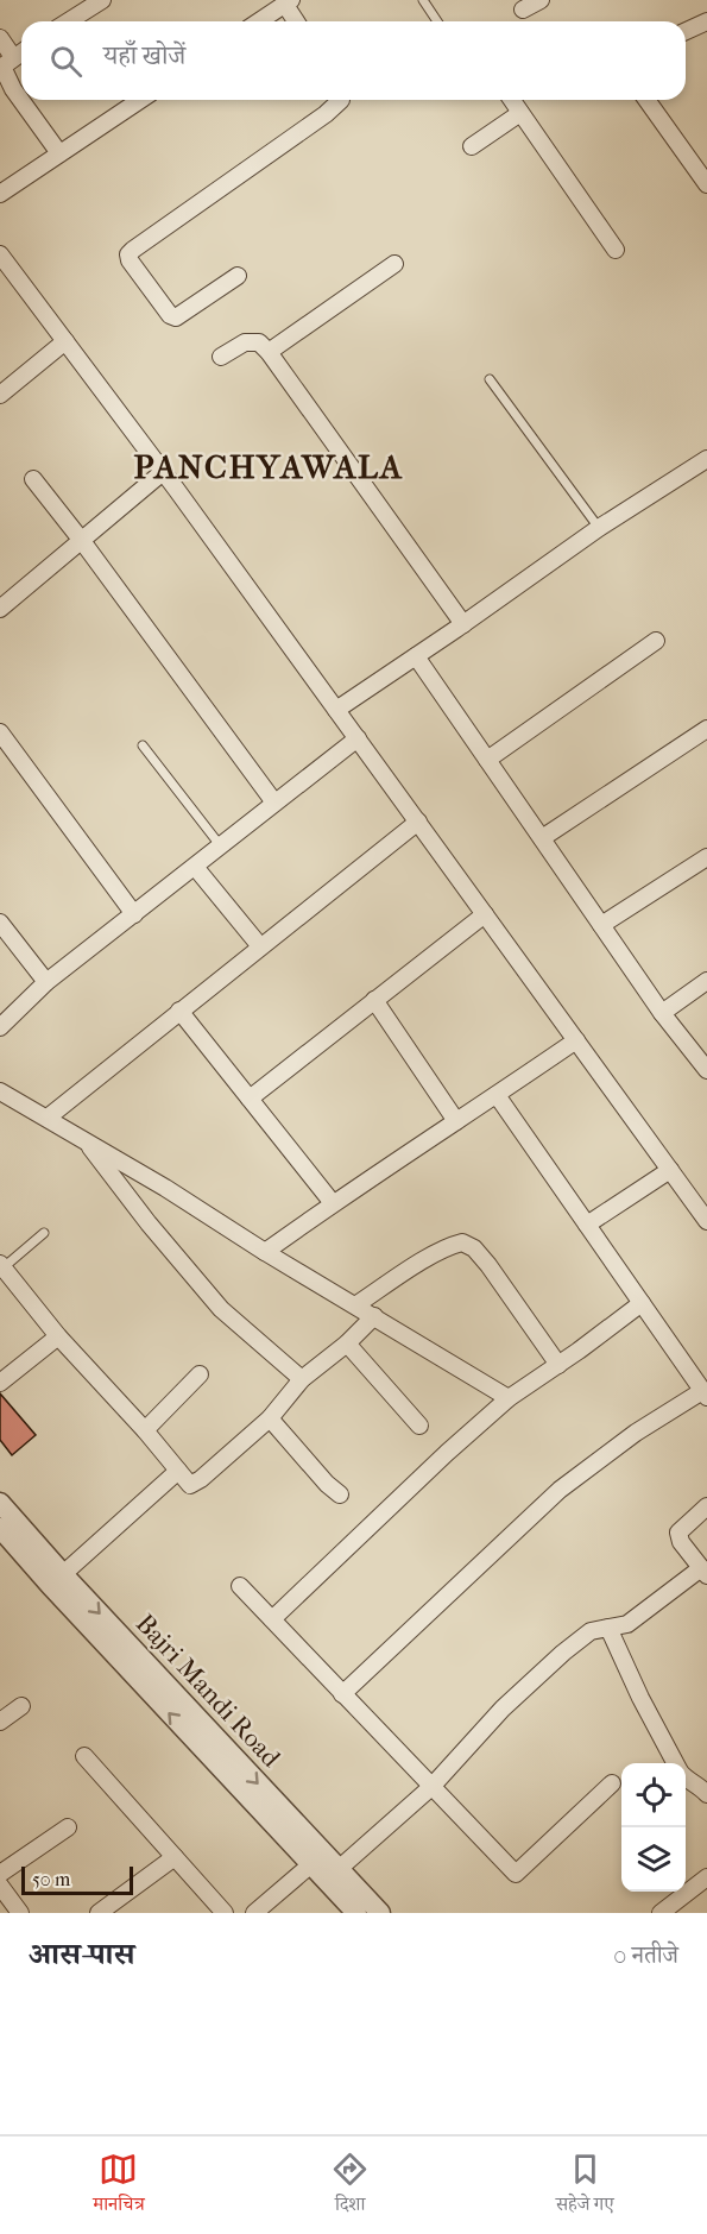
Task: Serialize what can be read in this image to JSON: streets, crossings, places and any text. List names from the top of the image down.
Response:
{
  "streets": {
    "street": ["Bajri Mandi Road"]
  },
  "districts": ["PANCHYAWALA"],
  "scale_bar": "50 m",
  "page": {
    "search": "यहाँ खोजें",
    "scale": "50 m",
    "heading": ["आस-पास", "0 नतीजे"],
    "nav": ["मानचित्र", "दिशा", "सहेजे गए"]
  }
}
